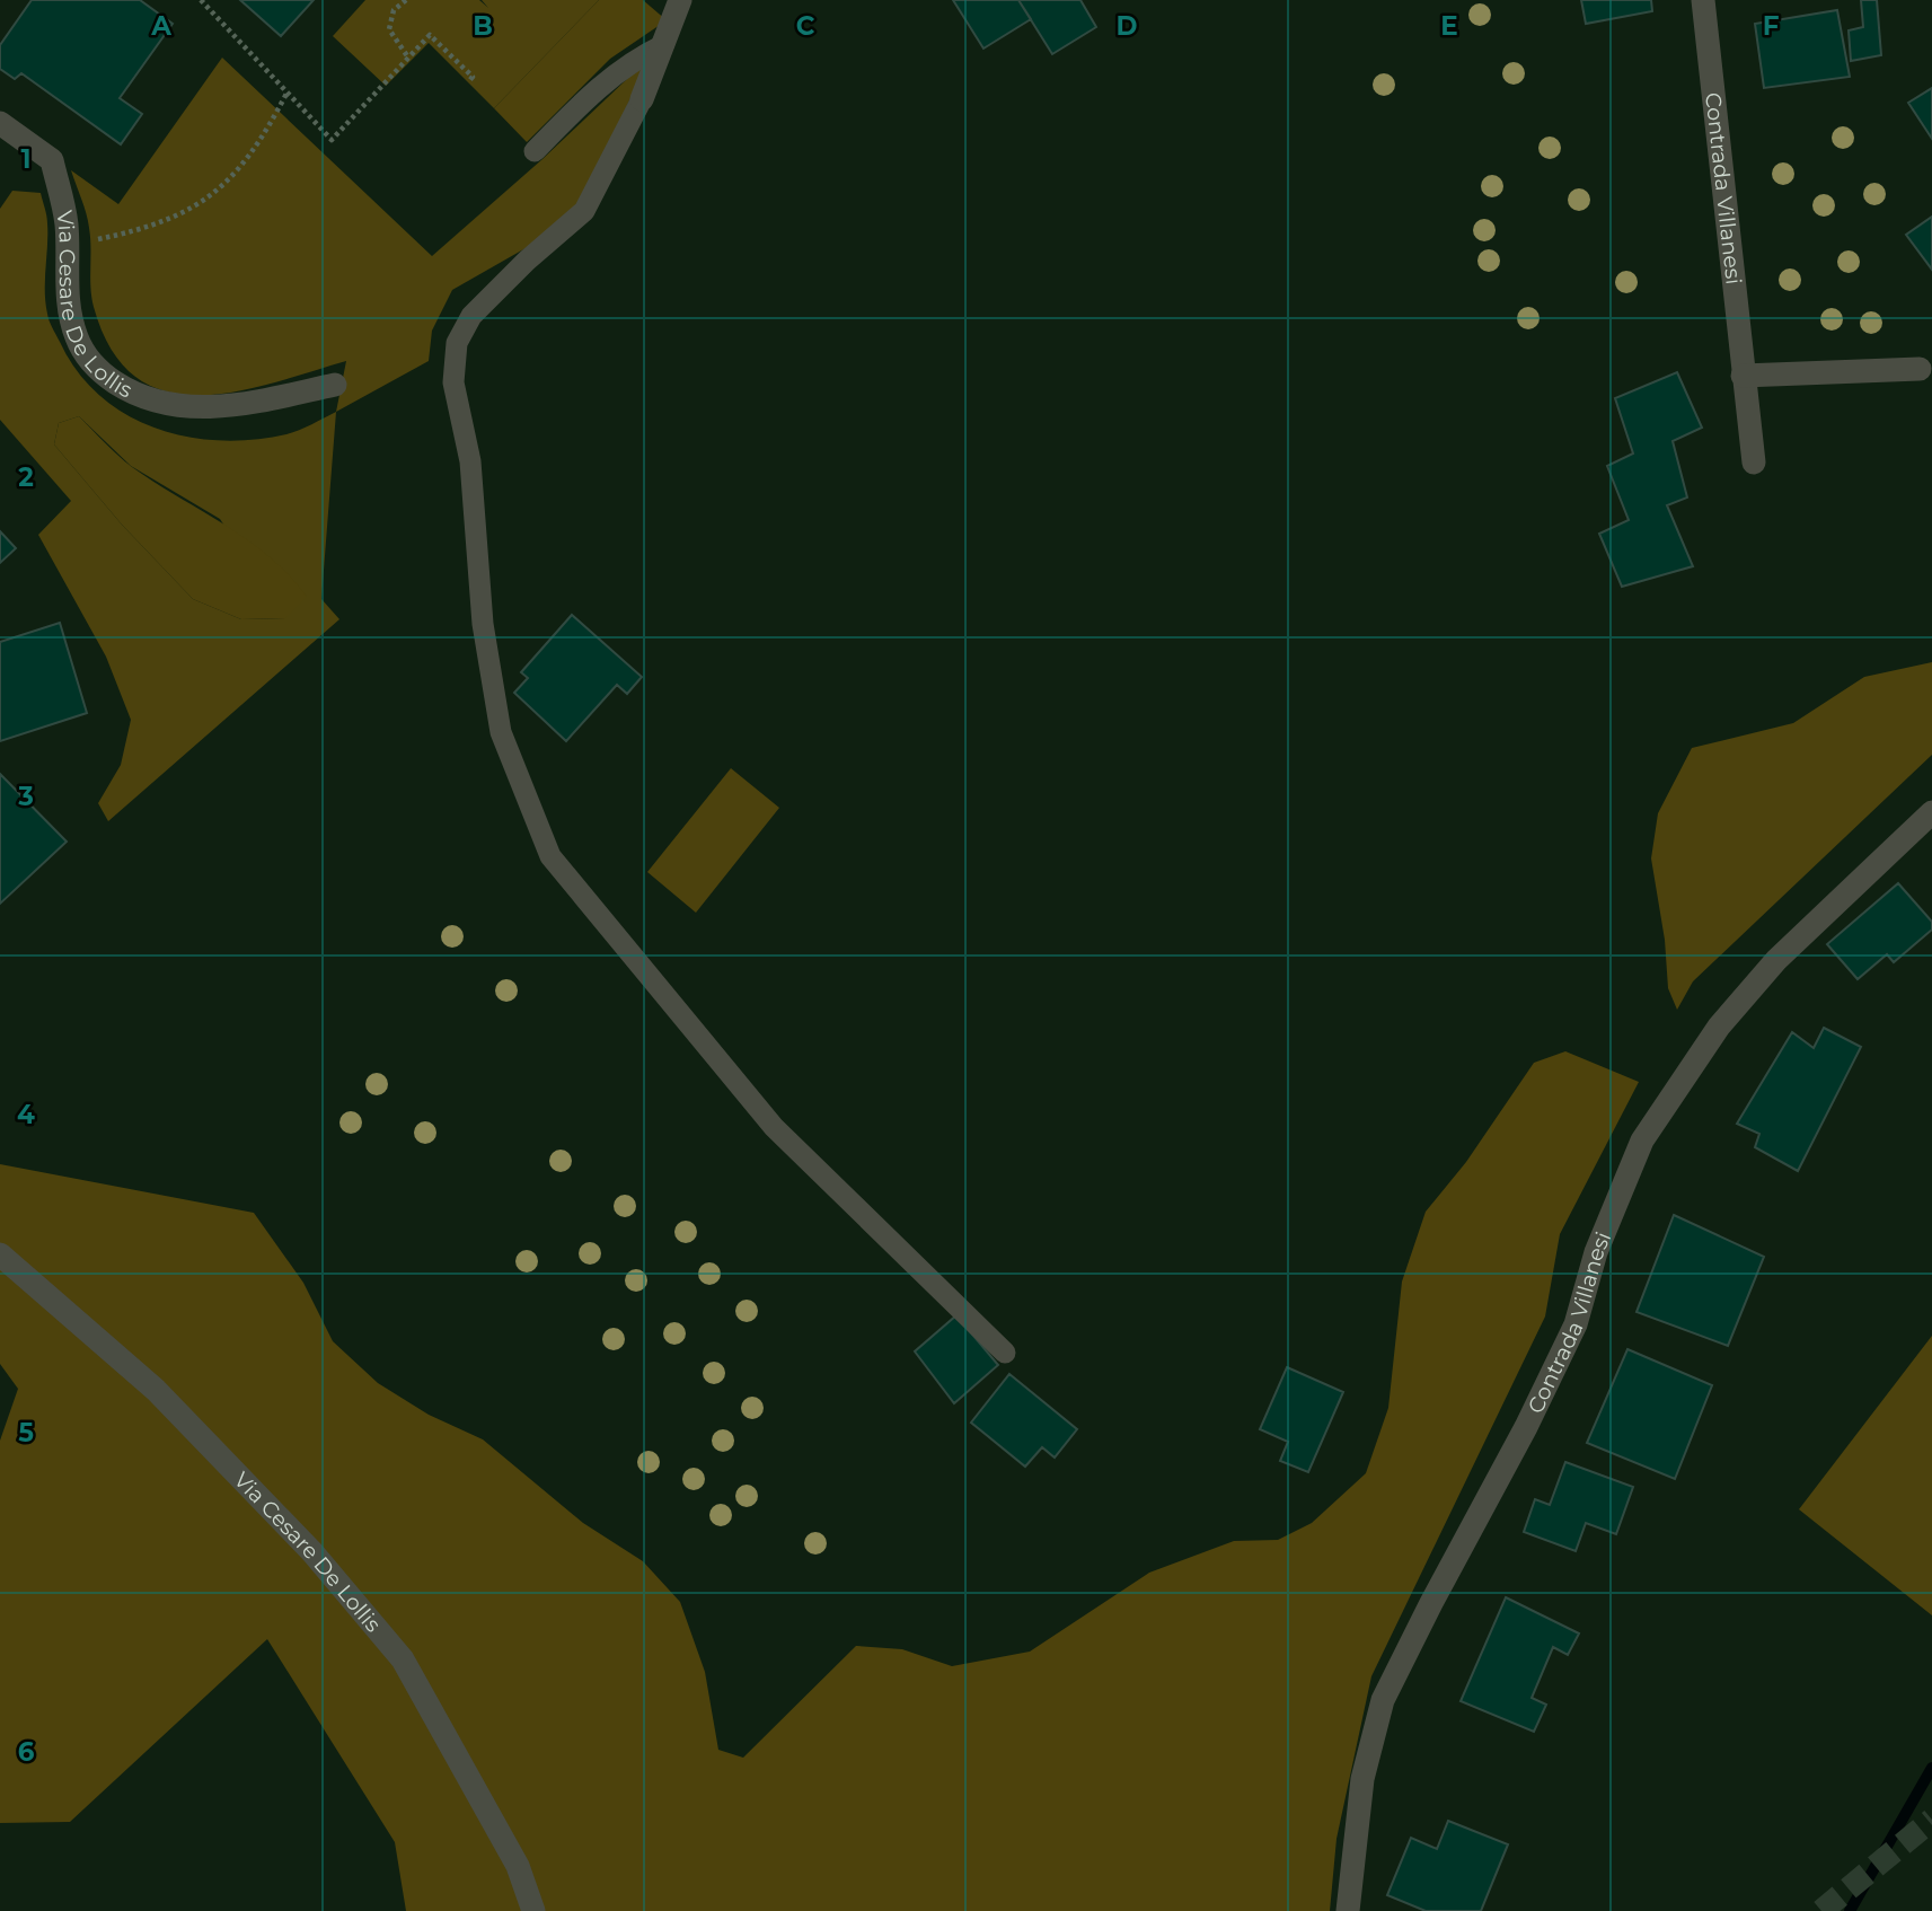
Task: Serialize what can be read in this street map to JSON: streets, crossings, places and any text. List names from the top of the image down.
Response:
{
  "streets": {
    "street": ["Contrada Villanesi", "Via Cesare De Lollis"]
  },
  "grid": {
    "columns": [
      "A",
      "B",
      "C",
      "D",
      "E",
      "F"
    ],
    "rows": [
      "1",
      "2",
      "3",
      "4",
      "5",
      "6"
    ]
  }
}
